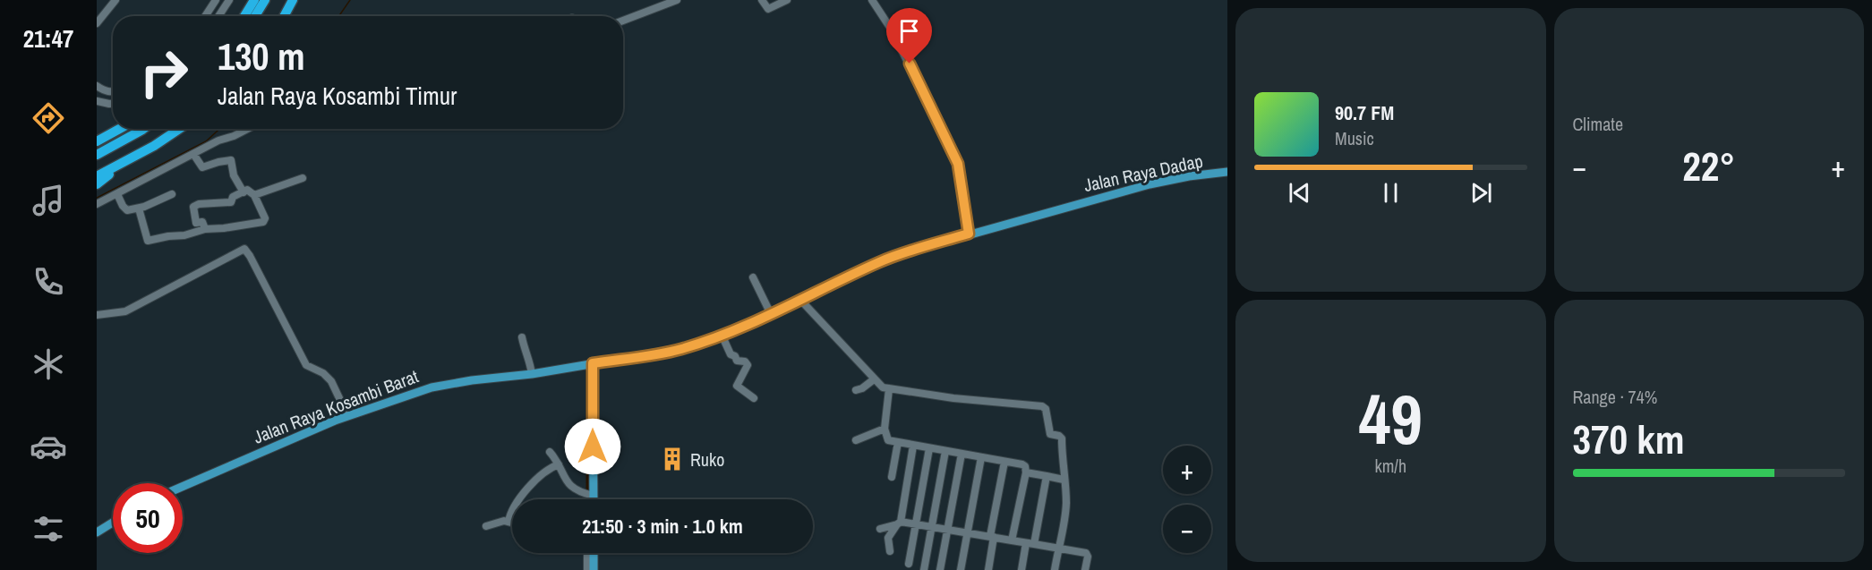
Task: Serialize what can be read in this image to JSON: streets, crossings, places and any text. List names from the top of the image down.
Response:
{
  "streets": {
    "main road": ["Jalan Raya Dadap", "Jalan Raya Kosambi Barat"]
  },
  "crossings": [
    ["Jalan Raya Dadap", "Jalan Raya Kosambi Barat"]
  ],
  "places": {
    "building": ["Ruko"]
  },
  "page": {
    "tabs": "21:47",
    "tile": [
      "Climate",
      ["49", "km/h"],
      ["Range · 74%", "370 km"]
    ],
    "turn": ["130 m", "Jalan Raya Kosambi Timur"],
    "song": ["90.7 FM", "Music"],
    "heat": ["−", "22°", "+"],
    "map_buttons": ["+", "−"],
    "limit": "50",
    "trip": "21:50 · 3 min · 1.0 km"
  }
}
